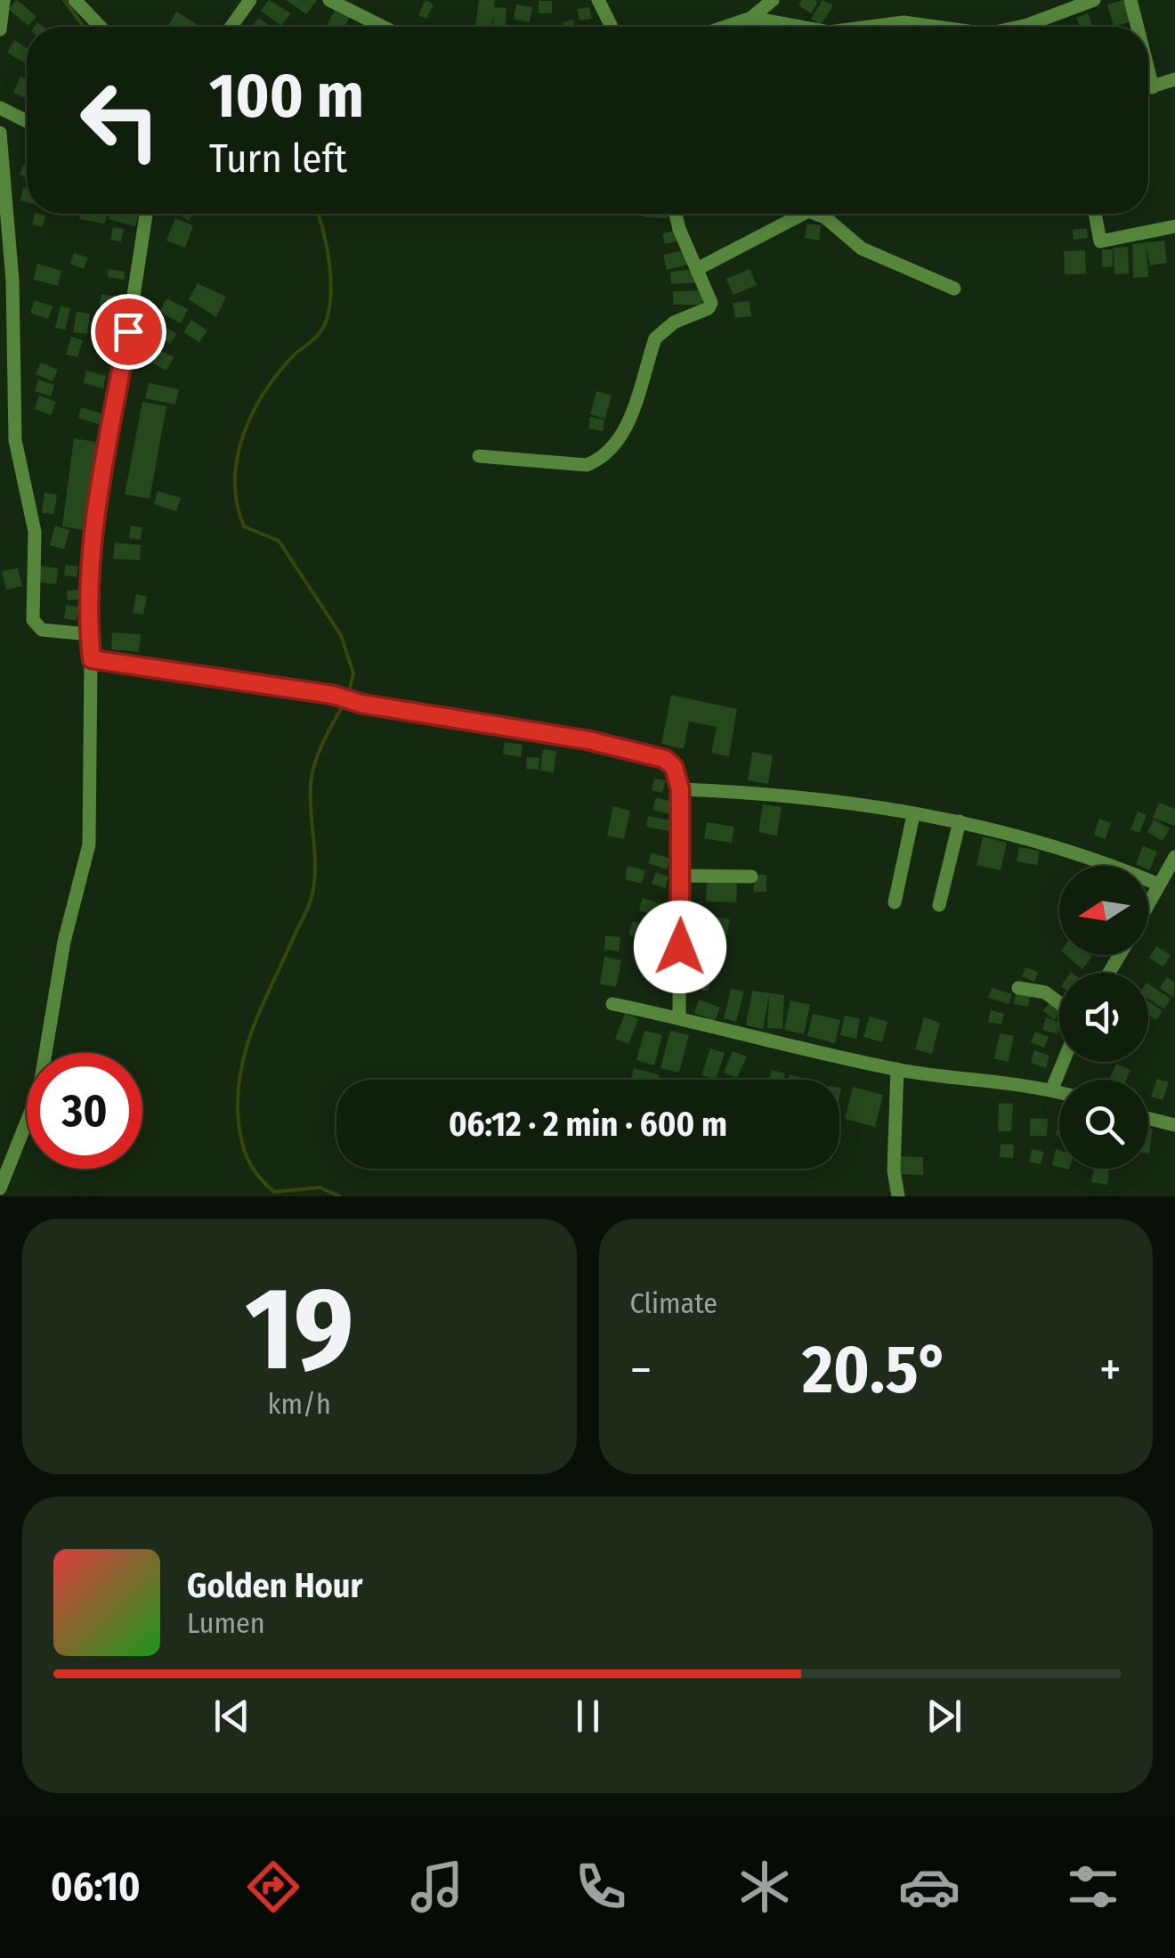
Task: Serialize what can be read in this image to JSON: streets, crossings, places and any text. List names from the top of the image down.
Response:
{
  "north": "left",
  "page": {
    "turn": ["100 m", "Turn left"],
    "limit": "30",
    "trip": "06:12 · 2 min · 600 m",
    "tile": [
      ["19", "km/h"],
      "Climate"
    ],
    "heat": ["−", "20.5°", "+"],
    "song": ["Golden Hour", "Lumen"],
    "tabs": "06:10"
  }
}
